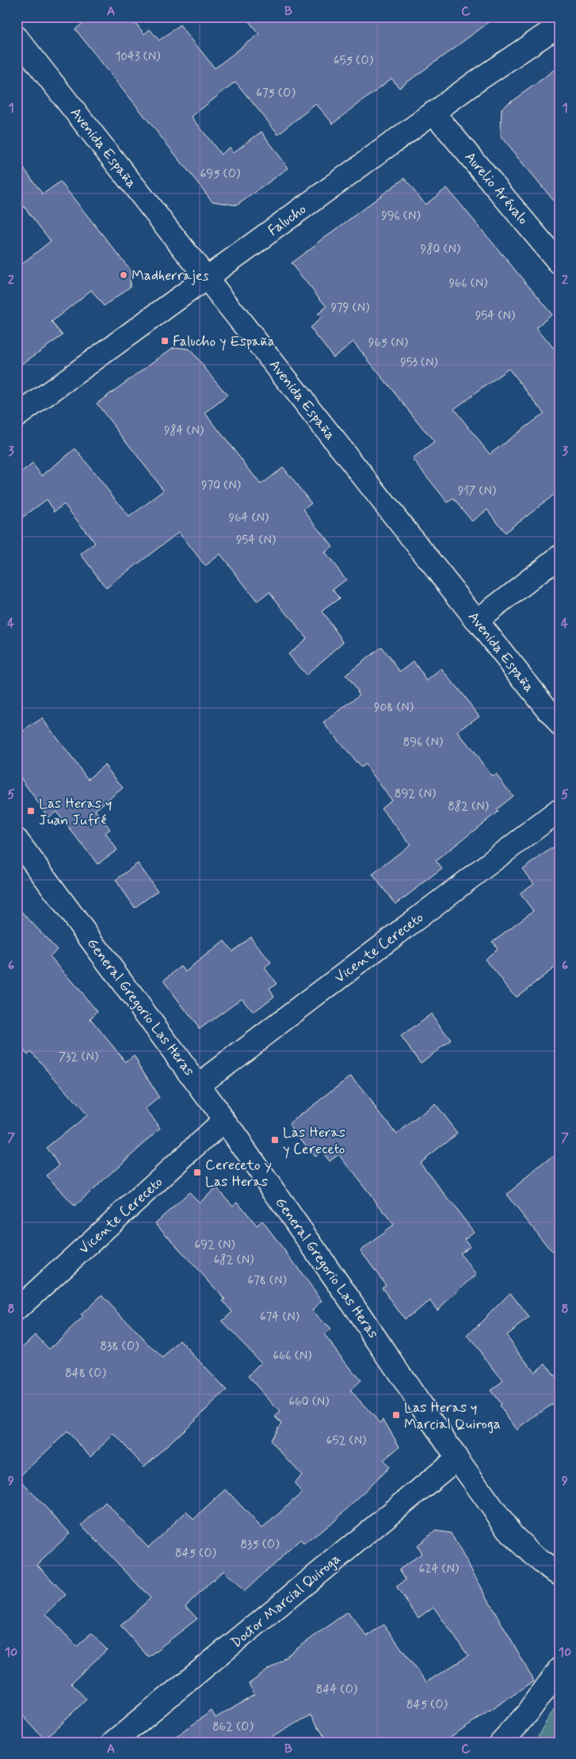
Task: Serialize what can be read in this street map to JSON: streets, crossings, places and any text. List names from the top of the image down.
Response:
{
  "streets": {
    "street": [
      "Avenida España",
      "Aurelio Arévalo",
      "Falucho",
      "Vicente Cereceto",
      "General Gregorio Las Heras",
      "Doctor Marcial Quiroga"
    ]
  },
  "crossings": [
    ["Avenida España", "Falucho"],
    ["Aurelio Arévalo", "Falucho"],
    ["Vicente Cereceto", "General Gregorio Las Heras"],
    ["General Gregorio Las Heras", "Doctor Marcial Quiroga"]
  ],
  "places": {
    "other": ["Madherrajes"],
    "transit": [
      "Falucho y España",
      "Las Heras y Juan Jufré",
      "Las Heras y Cereceto",
      "Cereceto y Las Heras",
      "Las Heras y Marcial Quiroga"
    ]
  },
  "house_numbers": [
    "1043 (N)",
    "655 (O)",
    "675 (O)",
    "695 (O)",
    "996 (N)",
    "980 (N)",
    "966 (N)",
    "979 (N)",
    "954 (N)",
    "965 (N)",
    "953 (N)",
    "984 (N)",
    "970 (N)",
    "917 (N)",
    "964 (N)",
    "954 (N)",
    "908 (N)",
    "896 (N)",
    "892 (N)",
    "882 (N)",
    "732 (N)",
    "692 (N)",
    "682 (N)",
    "678 (N)",
    "674 (N)",
    "838 (O)",
    "666 (N)",
    "848 (O)",
    "660 (N)",
    "652 (N)",
    "835 (O)",
    "845 (O)",
    "624 (N)",
    "844 (O)",
    "845 (O)",
    "862 (O)"
  ],
  "grid": {
    "columns": ["A", "B", "C"],
    "rows": [
      "1",
      "2",
      "3",
      "4",
      "5",
      "6",
      "7",
      "8",
      "9",
      "10"
    ]
  }
}
